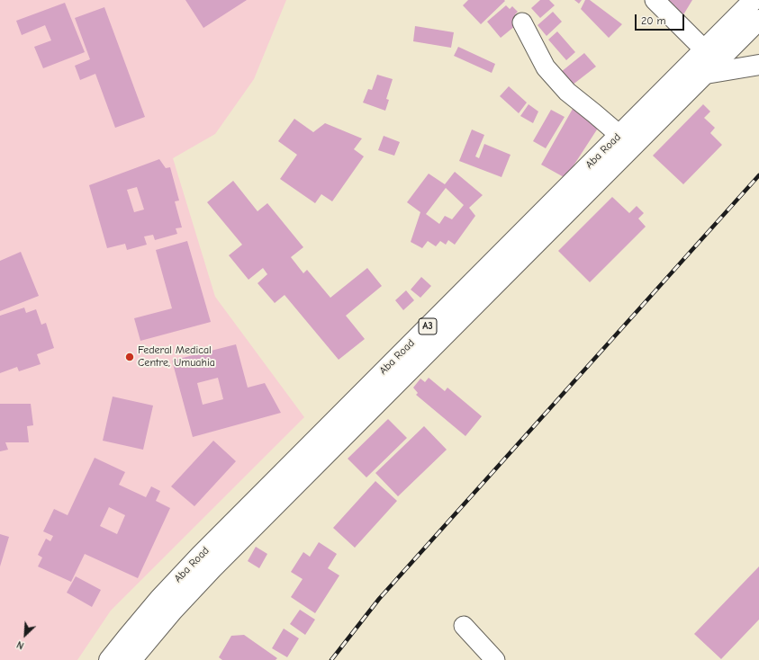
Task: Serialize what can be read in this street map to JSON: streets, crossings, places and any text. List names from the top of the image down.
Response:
{
  "streets": {
    "main road": ["Aba Road", "A3"]
  },
  "places": ["Federal Medical Centre, Umuahia"],
  "scale_bar": "20 m",
  "north": "bottom left"
}
